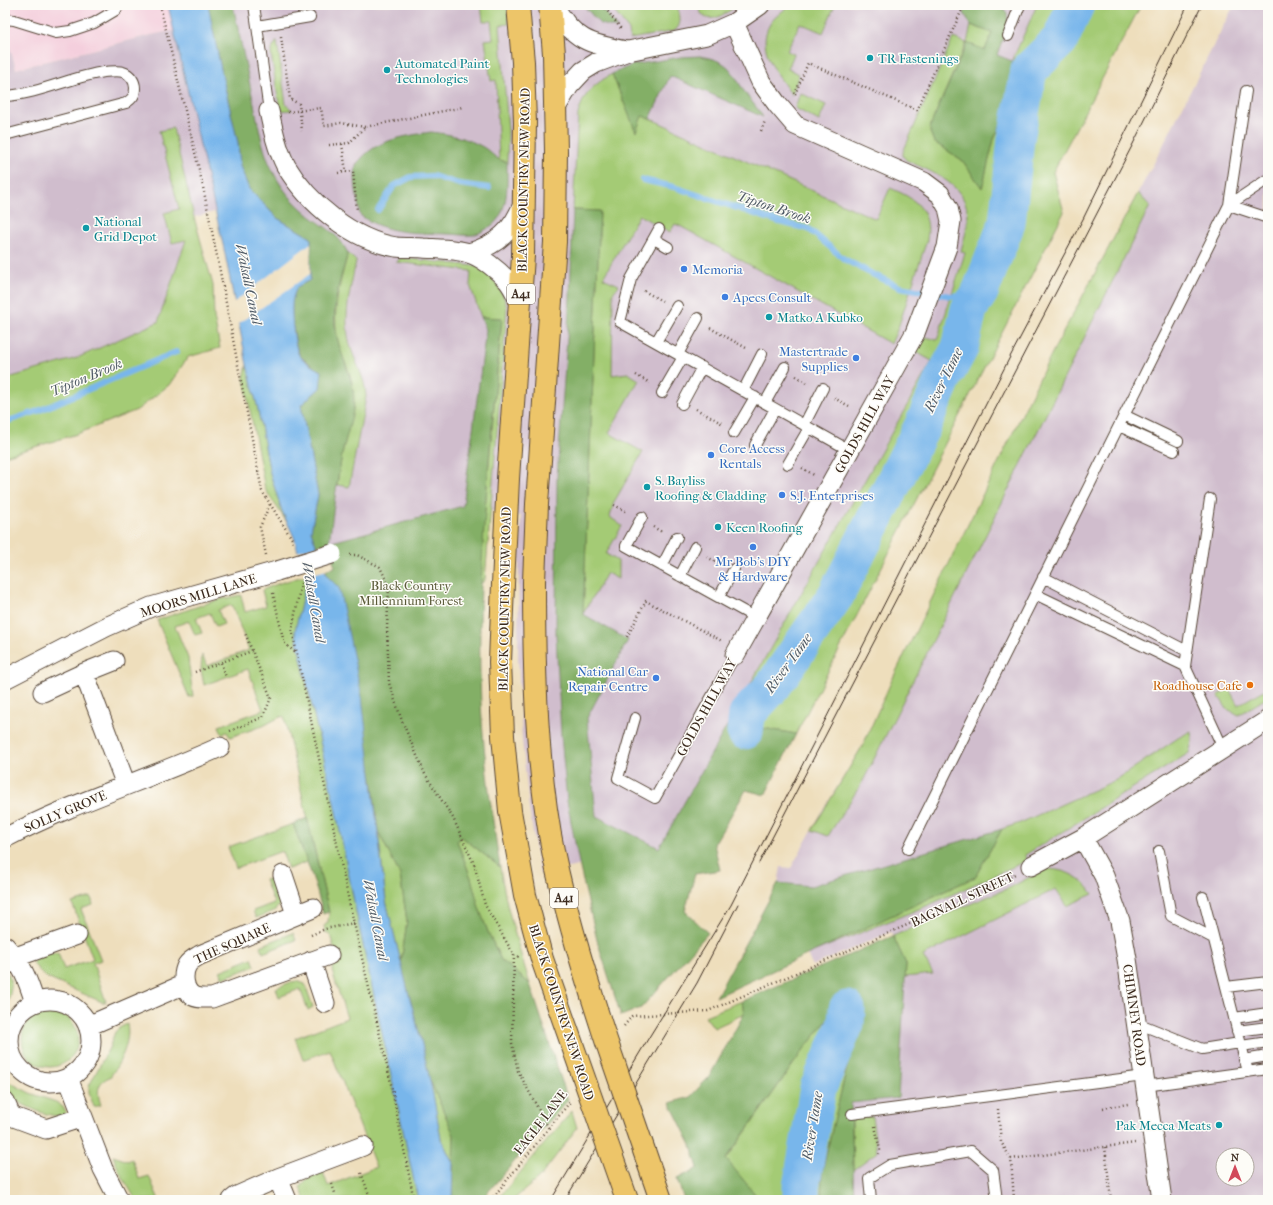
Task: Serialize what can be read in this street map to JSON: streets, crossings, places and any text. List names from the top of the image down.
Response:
{
  "streets": {
    "highway": ["BLACK COUNTRY NEW ROAD", "A41"],
    "street": [
      "GOLDS HILL WAY",
      "MOORS MILL LANE",
      "SOLLY GROVE",
      "THE SQUARE",
      "CHIMNEY ROAD"
    ],
    "path": ["BAGNALL STREET", "EAGLE LANE"]
  },
  "water": ["Tipton Brook", "Walsall Canal", "River Tame"],
  "parks": ["Black Country Millennium Forest"],
  "places": [
    "TR Fastenings",
    "Automated Paint Technologies",
    "National Grid Depot",
    "Memoria",
    "Apecs Consult",
    "Matko A Kubko",
    "Mastertrade Supplies",
    "Core Access Rentals",
    "S. Bayliss Roofing & Cladding",
    "S.J. Enterprises",
    "Keen Roofing",
    "Mr Bob's DIY & Hardware",
    "National Car Repair Centre",
    "Roadhouse Cafe",
    "Pak Mecca Meats"
  ],
  "north": "top"
}
